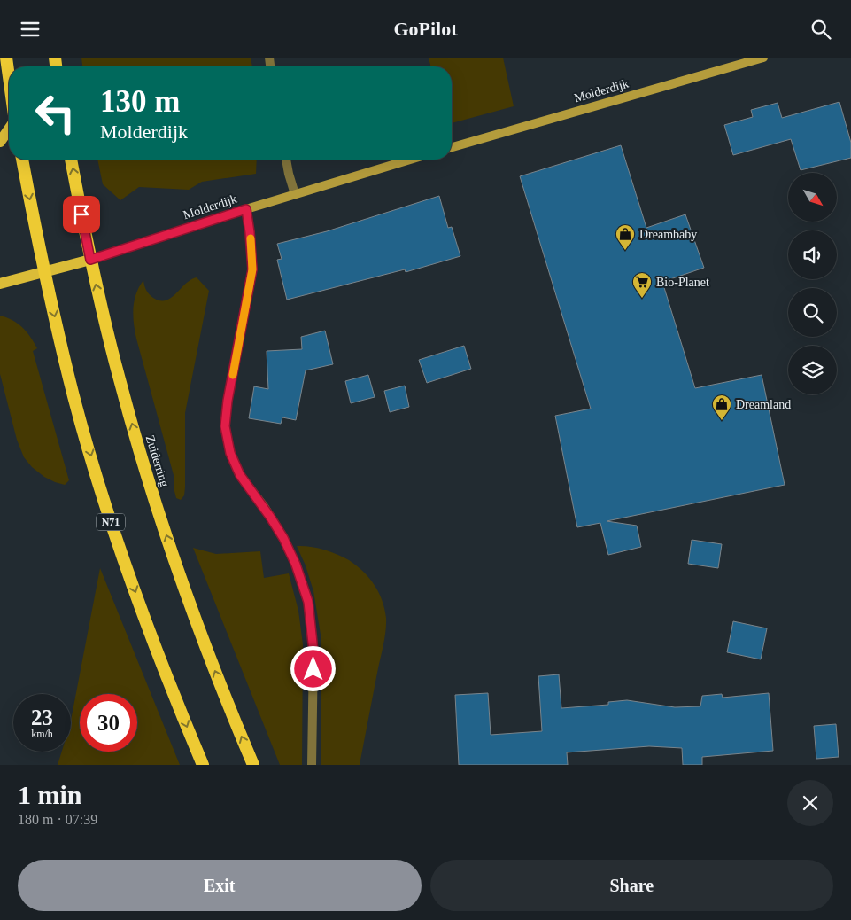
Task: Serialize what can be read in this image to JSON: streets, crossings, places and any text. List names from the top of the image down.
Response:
{
  "streets": {
    "highway": ["Zuiderring", "N71"],
    "main road": ["Molderdijk"]
  },
  "crossings": [
    ["Molderdijk", "Zuiderring"],
    ["Molderdijk", "N71"]
  ],
  "places": {
    "shop": ["Dreambaby", "Dreamland"],
    "supermarket": ["Bio-Planet"]
  },
  "north": "bottom right",
  "page": {
    "header": "GoPilot",
    "turn": ["130 m", "Molderdijk"],
    "speed": "23 km/h",
    "limit": "30",
    "heading": ["1 min", "180 m · 07:39"],
    "buttons": ["Exit", "Share"]
  }
}
